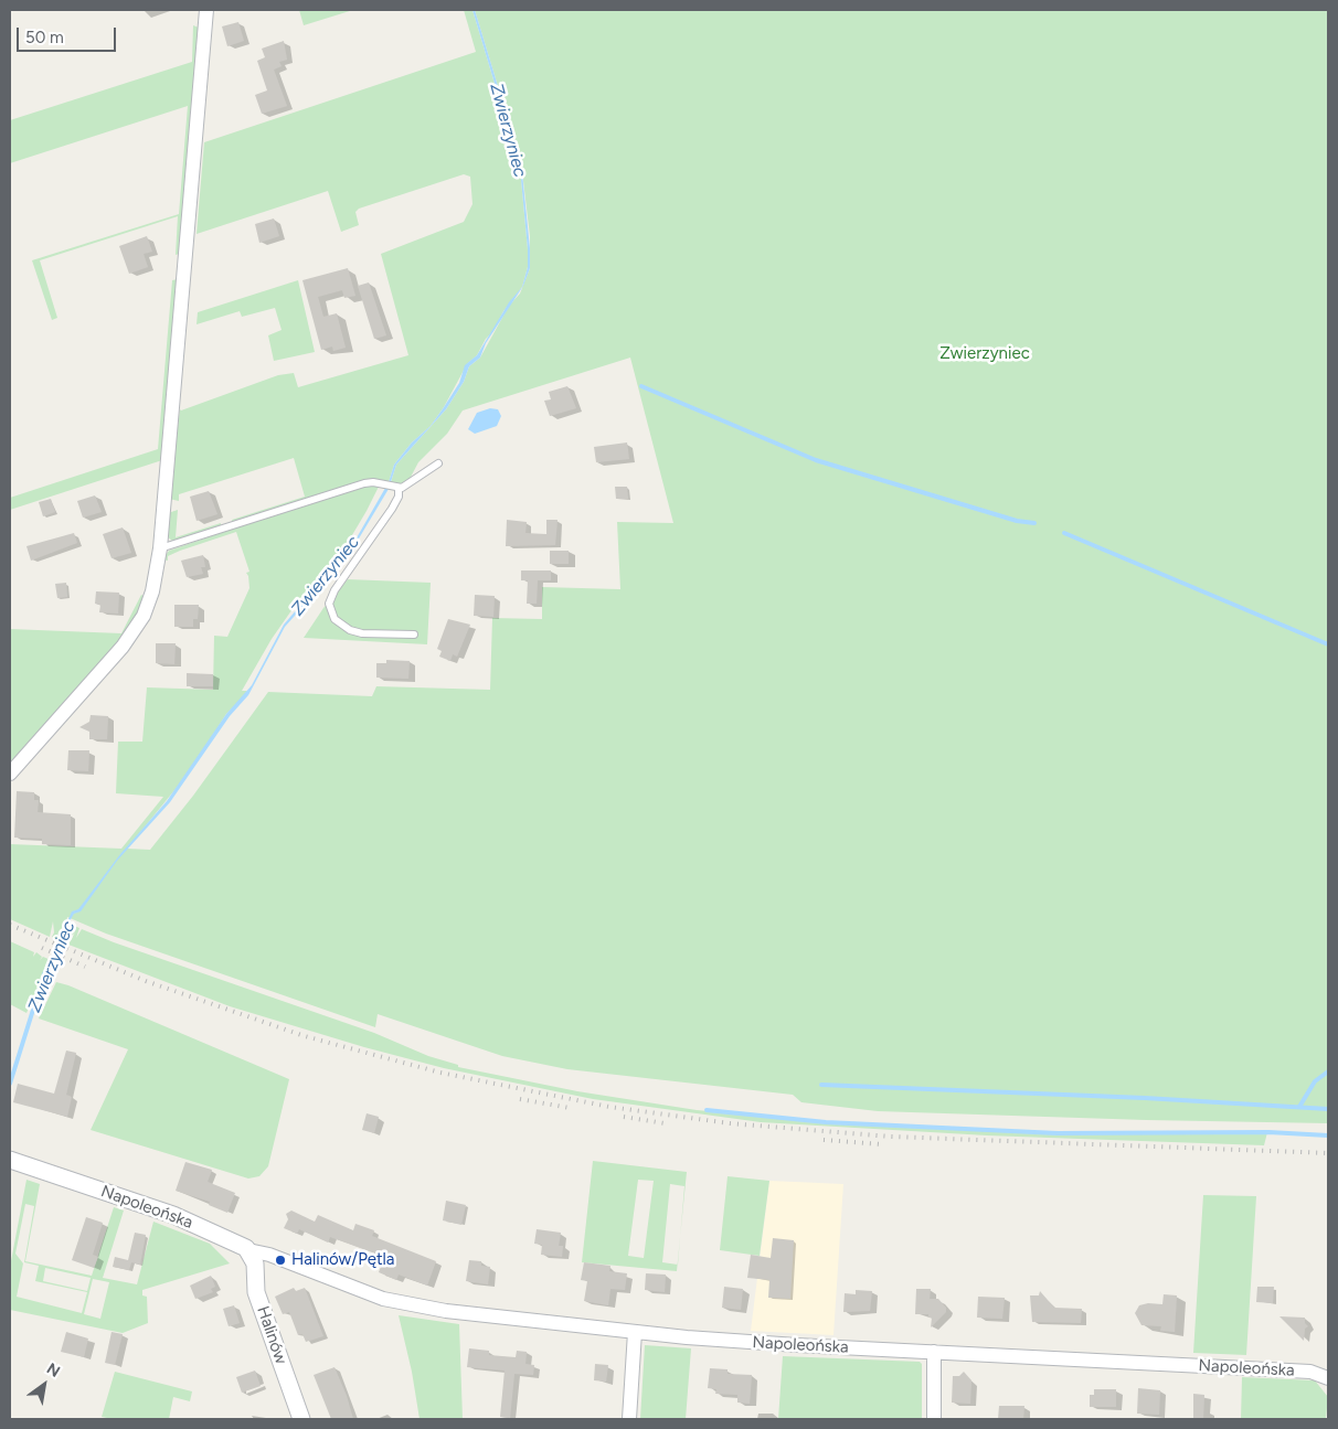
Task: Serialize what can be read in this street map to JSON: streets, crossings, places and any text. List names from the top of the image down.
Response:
{
  "streets": {
    "street": ["Napoleońska", "Halinów"]
  },
  "crossings": [
    ["Napoleońska", "Halinów"]
  ],
  "water": ["Zwierzyniec"],
  "parks": ["Zwierzyniec"],
  "places": ["Halinów/Pętla"],
  "scale_bar": "50 m",
  "north": "top right"
}
